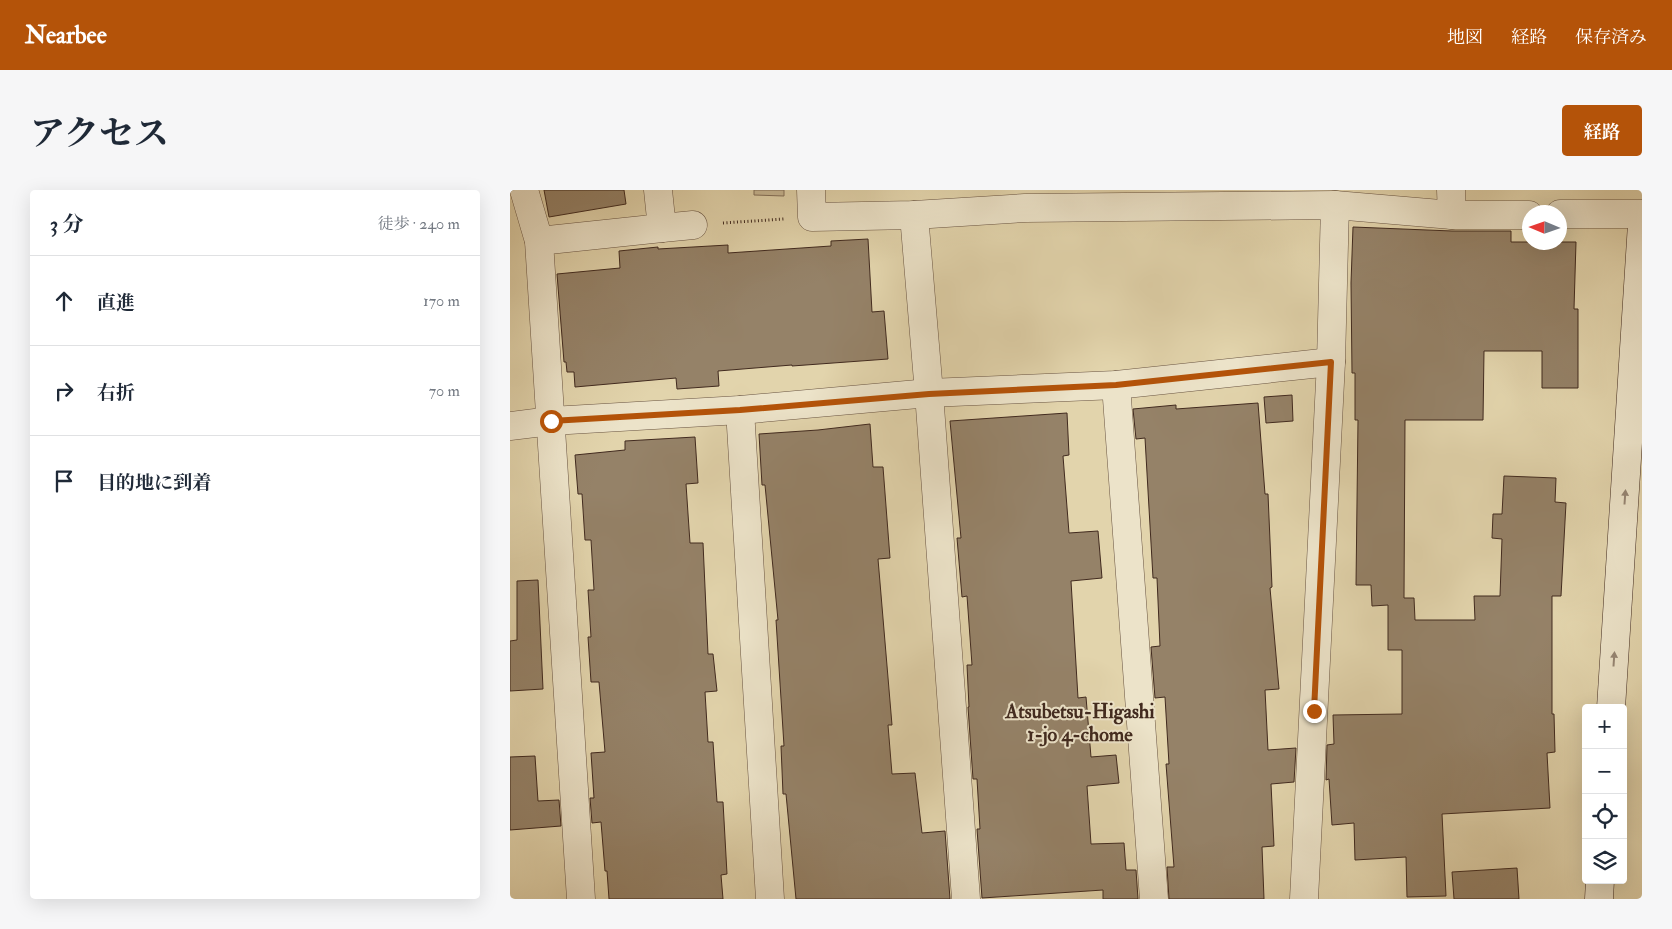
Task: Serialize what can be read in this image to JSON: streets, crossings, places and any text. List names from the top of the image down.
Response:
{
  "districts": ["Atsubetsu-Higashi 1-jo 4-chome"],
  "north": "left",
  "page": {
    "header": "Nearbee",
    "nav": ["地図", "経路", "保存済み"],
    "title": "アクセス",
    "buttons": "経路",
    "heading": ["3 分", "徒歩 · 240 m"],
    "list": [
      ["直進", "170 m"],
      ["右折", "70 m"],
      "目的地に到着"
    ],
    "map_buttons": ["+", "−"]
  }
}
